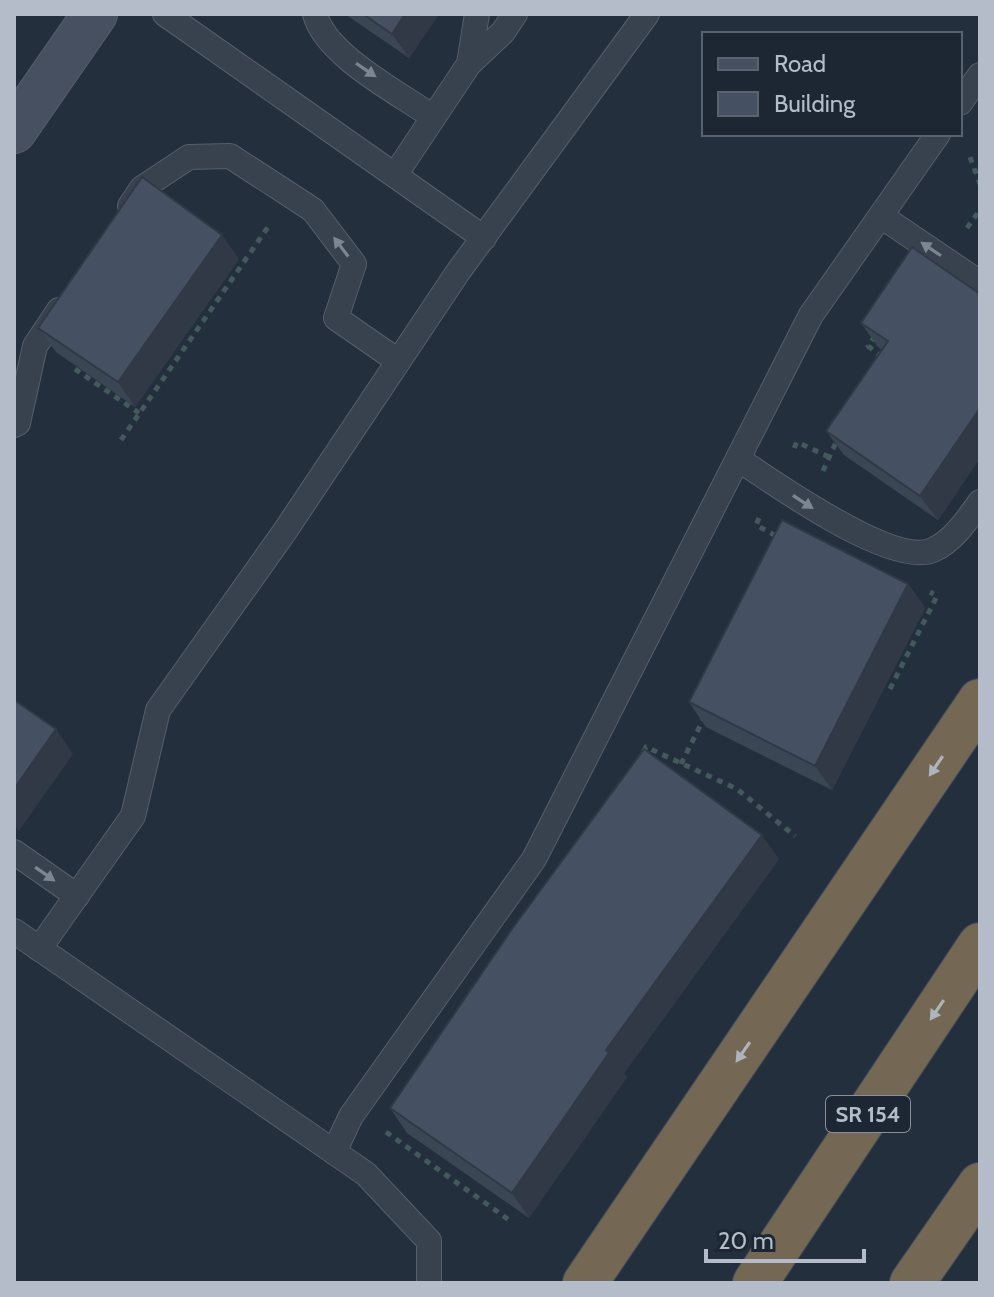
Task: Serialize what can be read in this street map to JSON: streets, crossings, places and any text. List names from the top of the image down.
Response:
{
  "streets": {
    "highway": ["SR 154"]
  },
  "legend": ["Road", "Building"],
  "scale_bar": "20 m"
}
